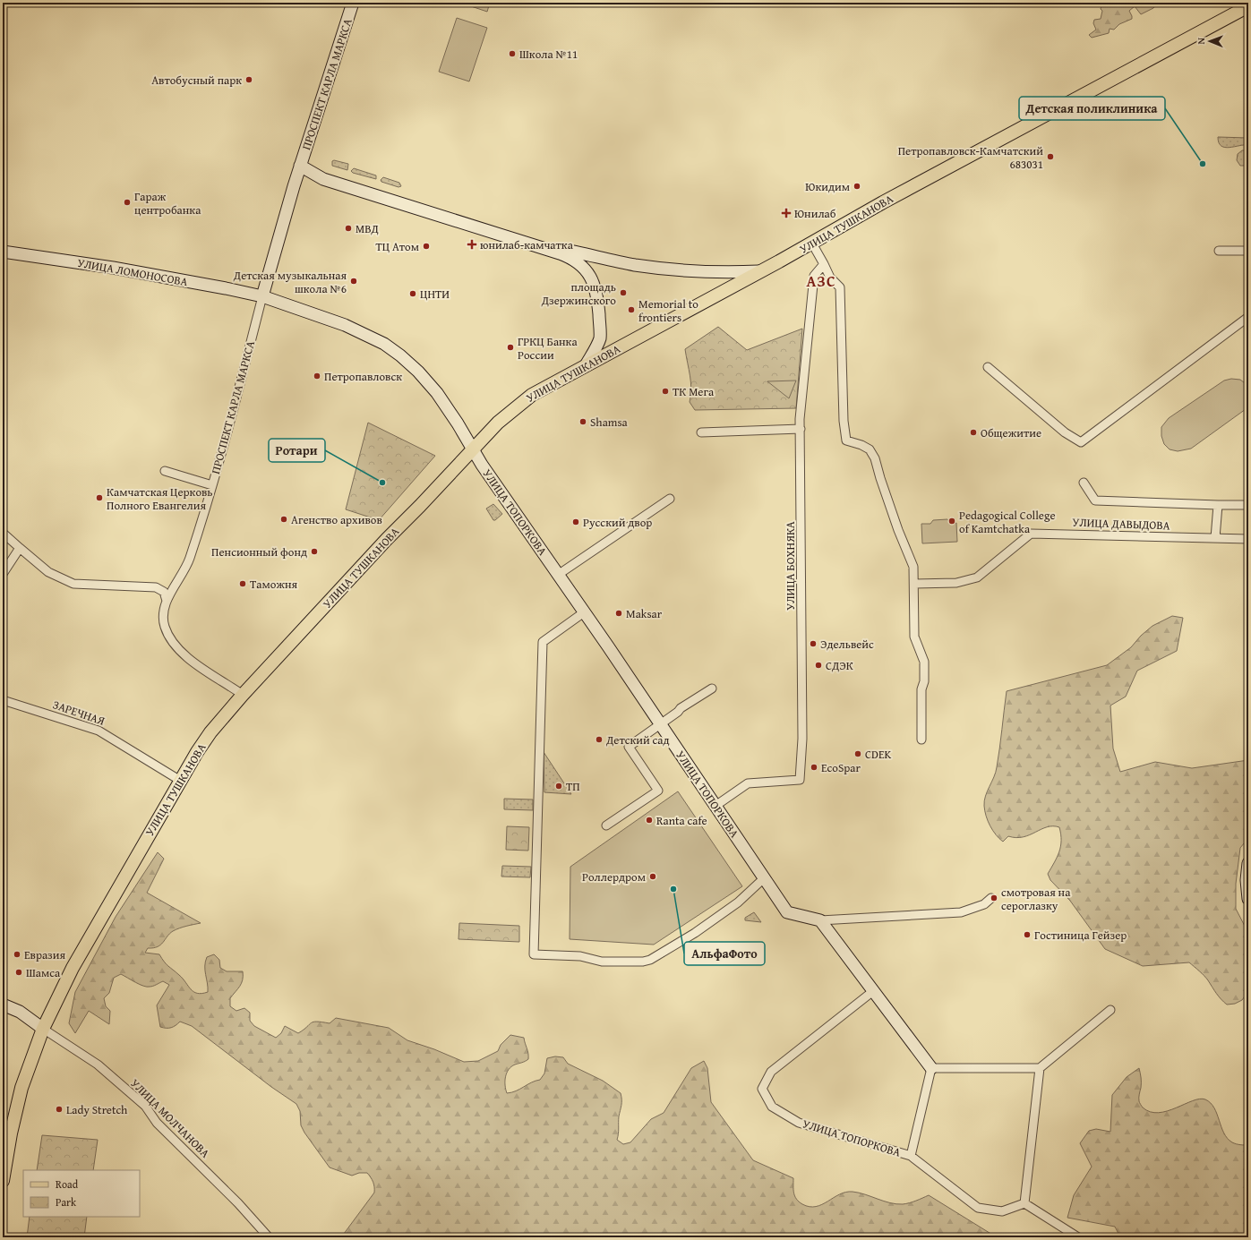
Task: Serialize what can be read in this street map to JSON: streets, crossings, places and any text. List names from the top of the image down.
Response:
{
  "streets": {
    "main road": [
      "ПРОСПЕКТ КАРЛА МАРКСА",
      "УЛИЦА ТУШКАНОВА",
      "УЛИЦА ЛОМОНОСОВА",
      "УЛИЦА ТОПОРКОВА"
    ],
    "street": [
      "УЛИЦА ДАВЫДОВА",
      "УЛИЦА БОХНЯКА",
      "ЗАРЕЧНАЯ",
      "УЛИЦА МОЛЧАНОВА"
    ]
  },
  "crossings": [
    ["ПРОСПЕКТ КАРЛА МАРКСА", "УЛИЦА ТУШКАНОВА"],
    ["ПРОСПЕКТ КАРЛА МАРКСА", "УЛИЦА ЛОМОНОСОВА"],
    ["УЛИЦА ТУШКАНОВА", "УЛИЦА ЛОМОНОСОВА"],
    ["УЛИЦА ТУШКАНОВА", "УЛИЦА ТОПОРКОВА"],
    ["УЛИЦА ТУШКАНОВА", "ЗАРЕЧНАЯ"],
    ["УЛИЦА ТУШКАНОВА", "УЛИЦА МОЛЧАНОВА"],
    ["УЛИЦА ЛОМОНОСОВА", "УЛИЦА ТОПОРКОВА"],
    ["УЛИЦА ТОПОРКОВА", "УЛИЦА БОХНЯКА"]
  ],
  "districts": ["АЗС"],
  "places": {
    "other": [
      "Школа №11",
      "Автобусный парк",
      "Петропавловск-Камчатский 683031",
      "Детская поликлиника",
      "Юкидим",
      "Гараж центробанка",
      "МВД",
      "ТЦ Атом",
      "Детская музыкальная школа №6",
      "площадь Дзержинского",
      "ЦНТИ",
      "Memorial to frontiers",
      "ГРКЦ Банка России",
      "Петропавловск",
      "ТК Мега",
      "Shamsa",
      "Общежитие",
      "Ротари",
      "Камчатская Церковь Полного Евангелия",
      "Агенство архивов",
      "Pedagogical College of Kamtchatka",
      "Русский двор",
      "Пенсионный фонд",
      "Таможня",
      "Maksar",
      "Эдельвейс",
      "СДЭК",
      "Детский сад",
      "CDEK",
      "EcoSpar",
      "ТП",
      "Ranta cafe",
      "Роллердром",
      "АльфаФото",
      "смотровая на сероглазку",
      "Гостиница Гейзер",
      "Евразия",
      "Шамса",
      "Lady Stretch"
    ],
    "health": ["Юнилаб", "юнилаб-камчатка"]
  },
  "legend": ["Road", "Park"],
  "north": "left"
}
